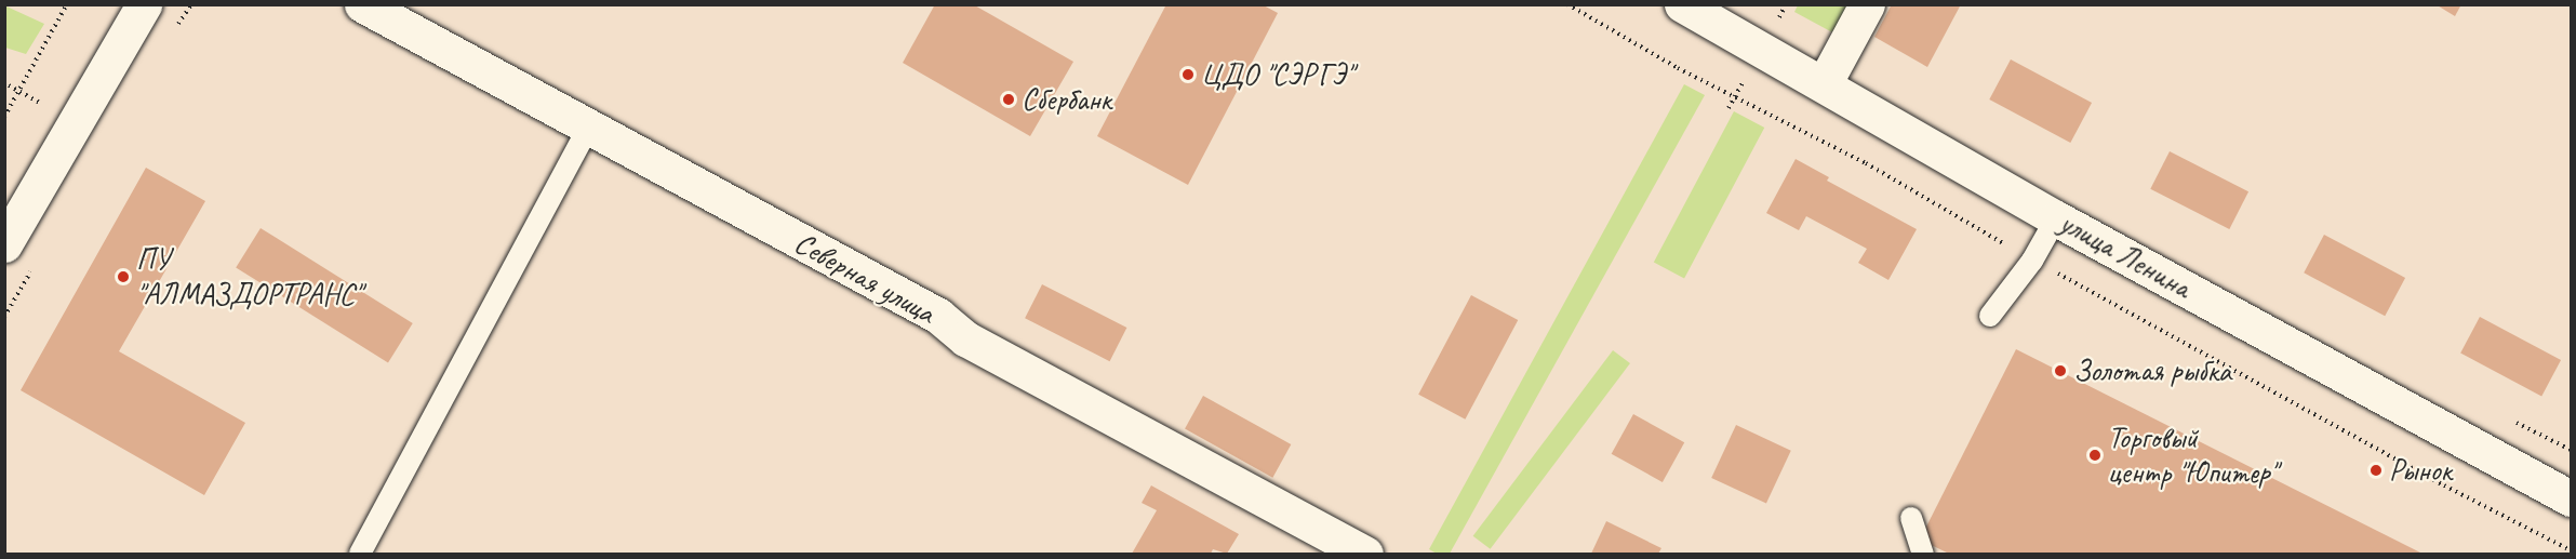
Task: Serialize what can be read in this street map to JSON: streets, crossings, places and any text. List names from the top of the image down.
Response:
{
  "streets": {
    "street": ["улица Ленина", "Северная улица"]
  },
  "places": [
    "ЦДО \"СЭРГЭ\"",
    "Сбербанк",
    "ПУ \"АЛМАЗДОРТРАНС\"",
    "Золотая рыбка",
    "Торговый центр \"Юпитер\"",
    "Рынок"
  ]
}
